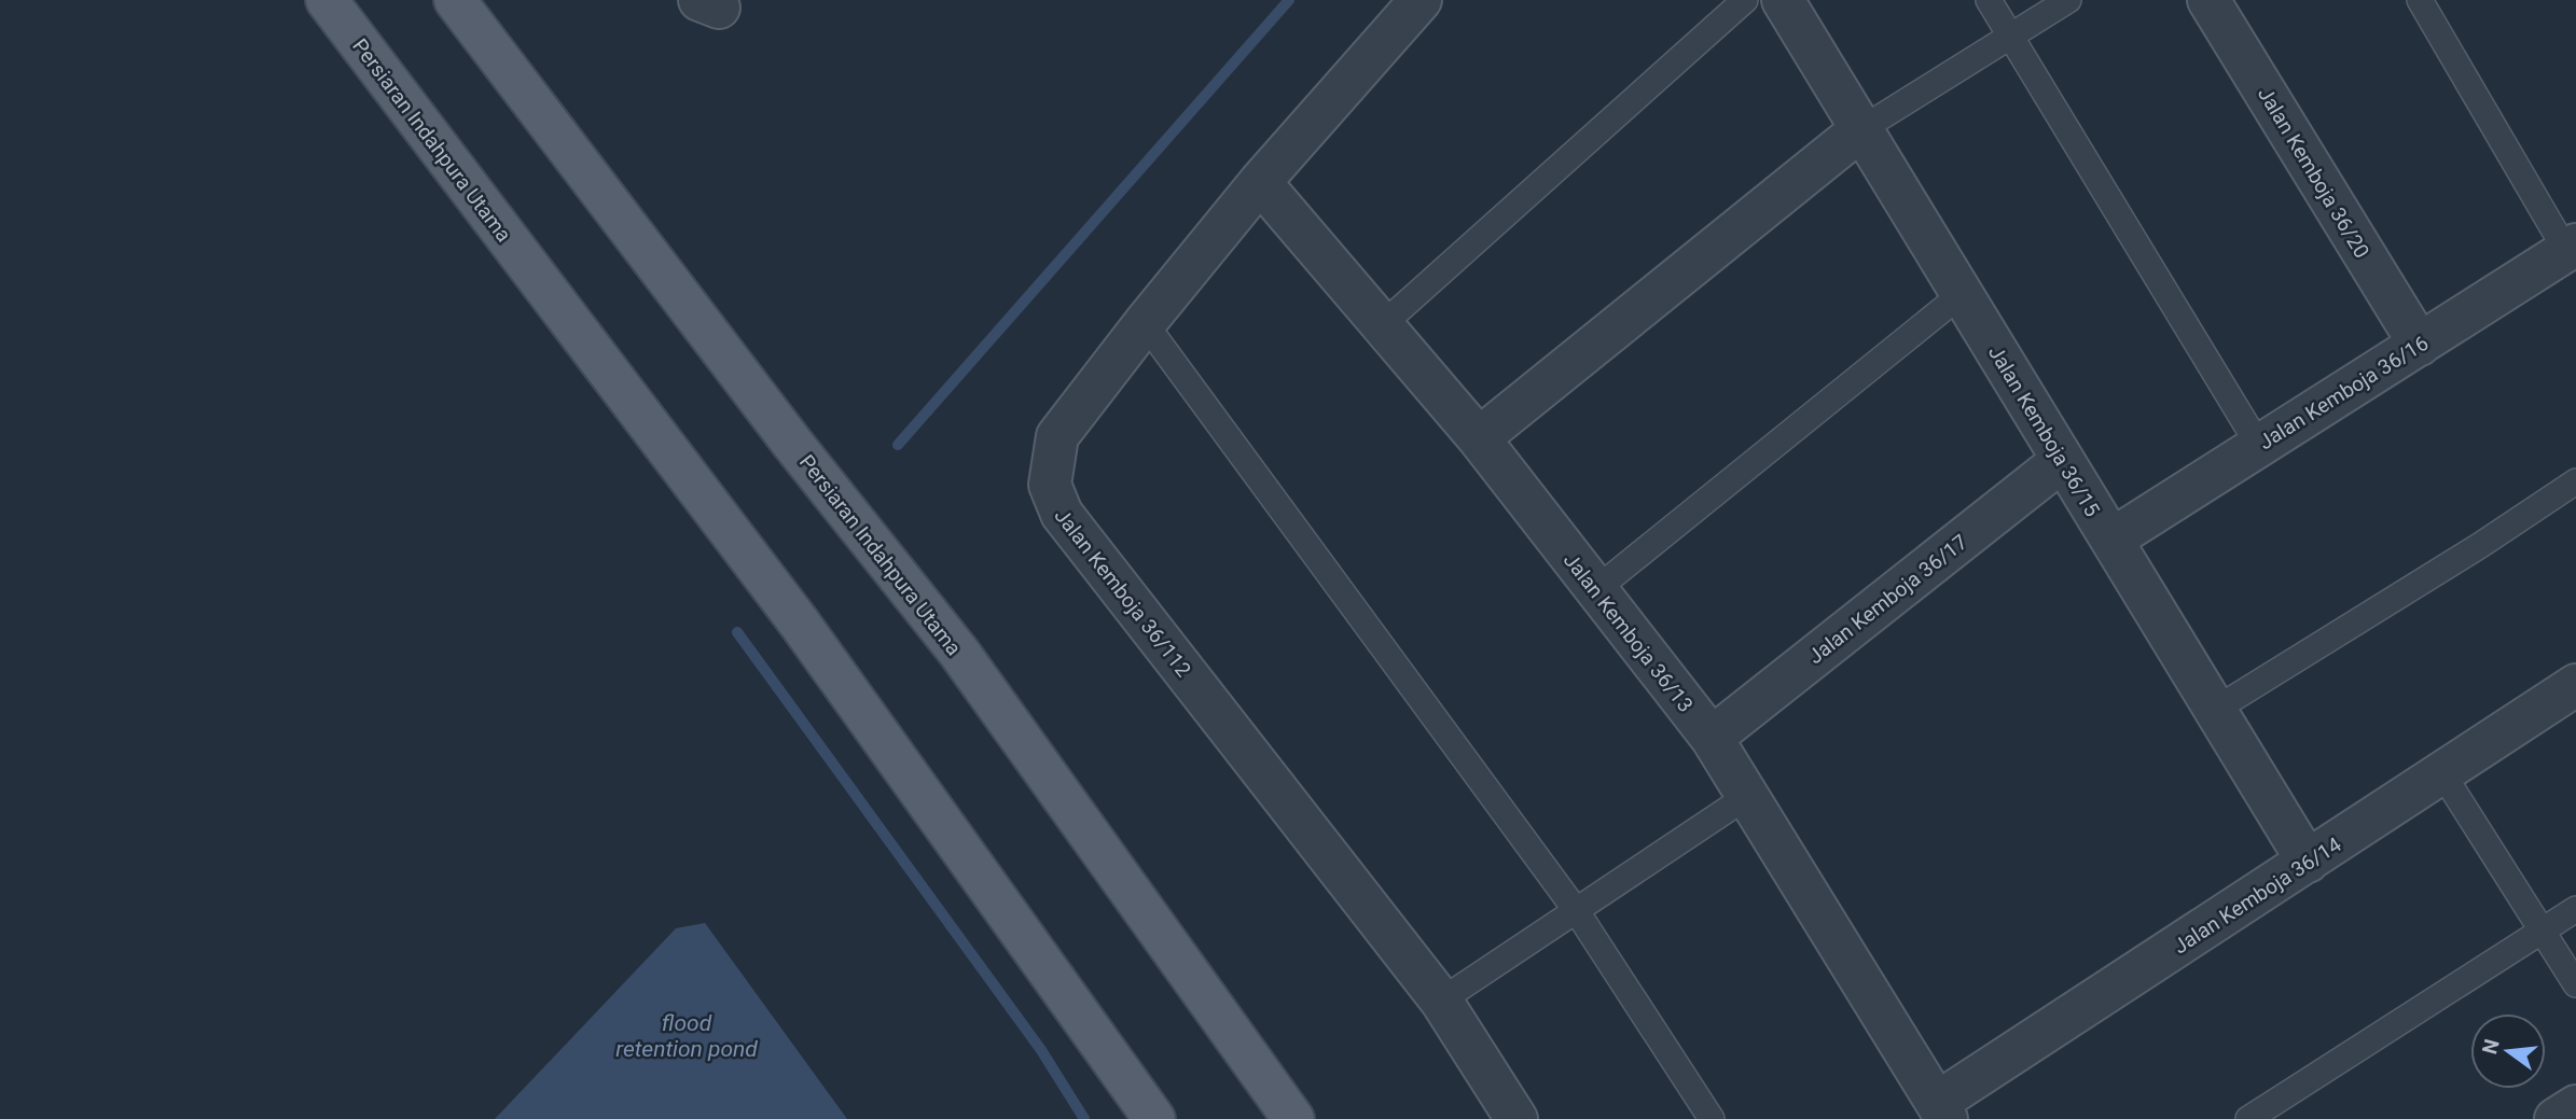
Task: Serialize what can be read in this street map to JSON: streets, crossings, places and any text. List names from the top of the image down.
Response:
{
  "streets": {
    "main road": ["Persiaran Indahpura Utama"],
    "street": [
      "Jalan Kemboja 36/20",
      "Jalan Kemboja 36/16",
      "Jalan Kemboja 36/15",
      "Jalan Kemboja 36/112",
      "Jalan Kemboja 36/17",
      "Jalan Kemboja 36/13",
      "Jalan Kemboja 36/14"
    ]
  },
  "crossings": [
    ["Jalan Kemboja 36/20", "Jalan Kemboja 36/16"],
    ["Jalan Kemboja 36/16", "Jalan Kemboja 36/15"],
    ["Jalan Kemboja 36/15", "Jalan Kemboja 36/17"],
    ["Jalan Kemboja 36/15", "Jalan Kemboja 36/14"],
    ["Jalan Kemboja 36/112", "Jalan Kemboja 36/13"],
    ["Jalan Kemboja 36/17", "Jalan Kemboja 36/13"],
    ["Jalan Kemboja 36/13", "Jalan Kemboja 36/14"]
  ],
  "water": ["flood retention pond"],
  "north": "left"
}
